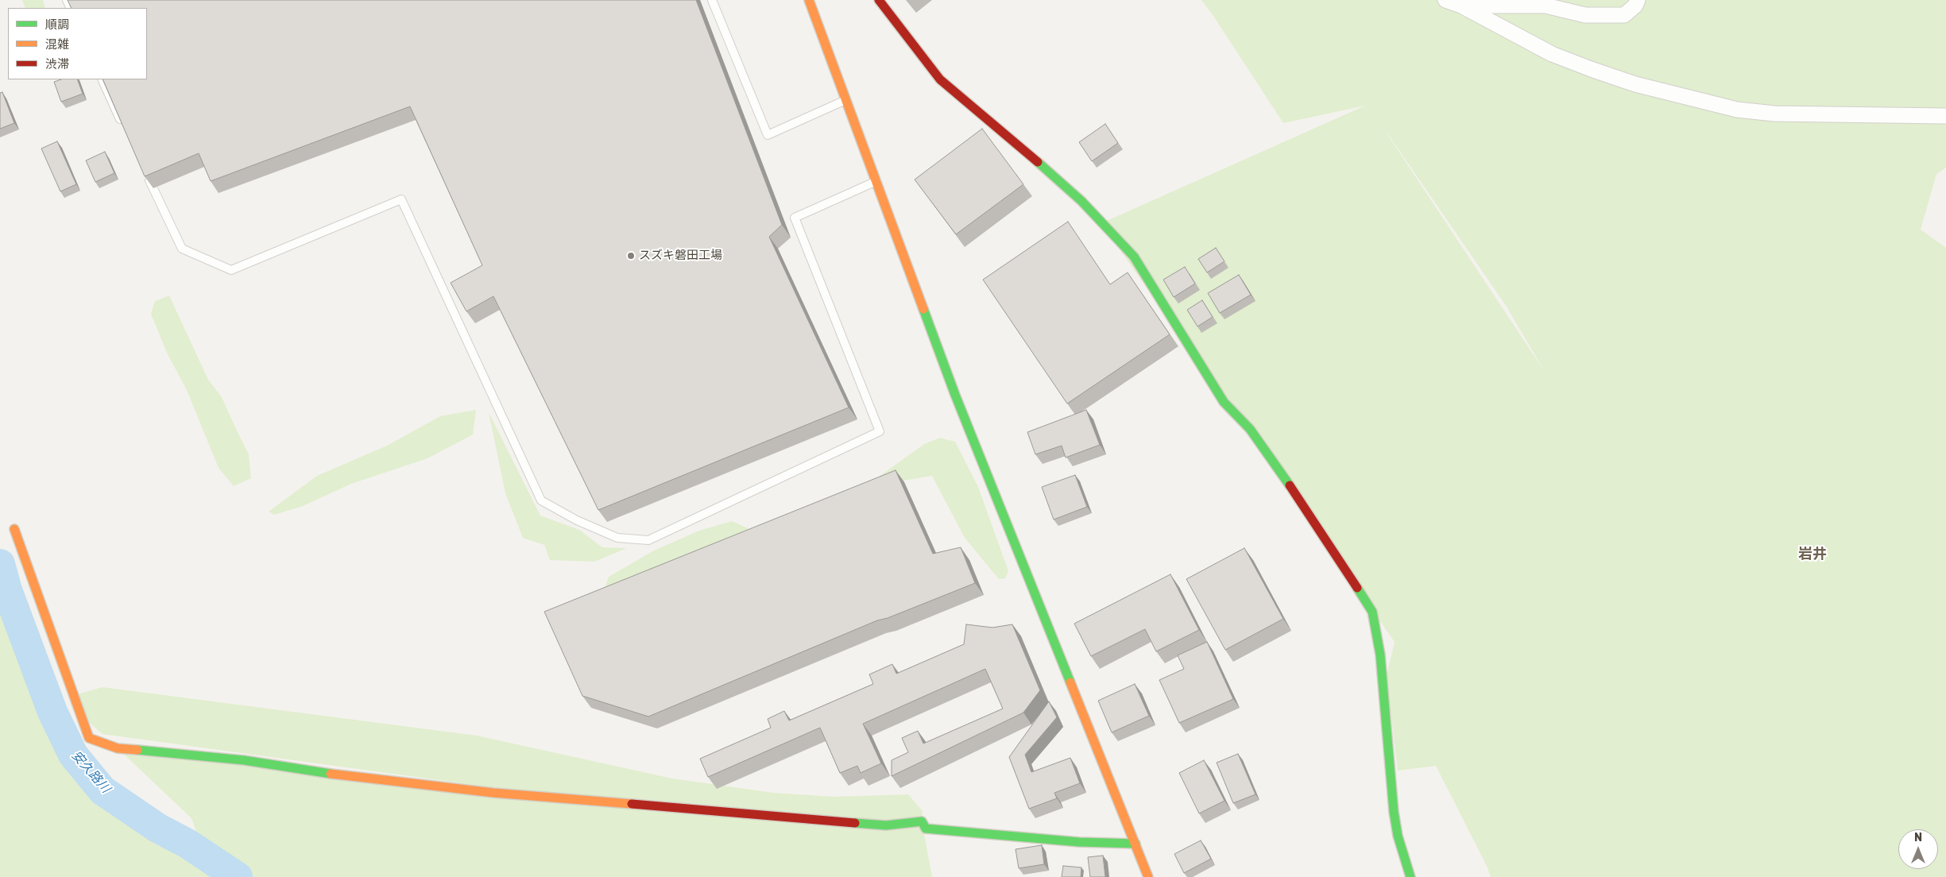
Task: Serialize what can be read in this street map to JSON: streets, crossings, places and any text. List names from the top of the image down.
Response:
{
  "districts": ["岩井"],
  "water": ["安久路川"],
  "places": ["スズキ磐田工場"],
  "legend": ["順調", "混雑", "渋滞"],
  "north": "top"
}
